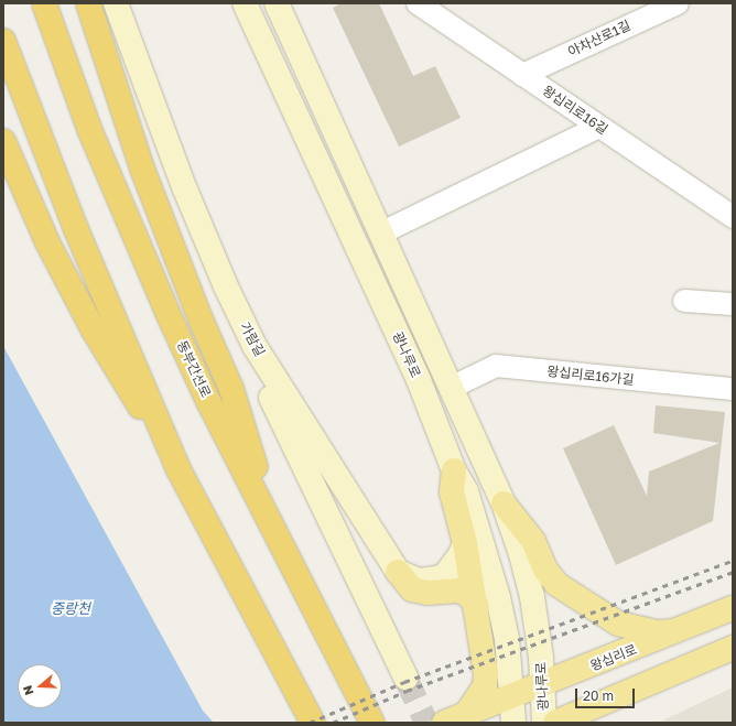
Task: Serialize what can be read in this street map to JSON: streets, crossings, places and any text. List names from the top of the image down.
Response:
{
  "streets": {
    "highway": ["동부간선로"],
    "main road": ["가람길", "광나루로", "왕십리로"],
    "street": ["아차산로1길", "왕십리로16길", "왕십리로16가길"]
  },
  "crossings": [
    ["아차산로1길", "왕십리로16길"],
    ["광나루로", "왕십리로16가길"],
    ["광나루로", "왕십리로"]
  ],
  "water": ["중랑천"],
  "scale_bar": "20 m",
  "north": "left"
}
